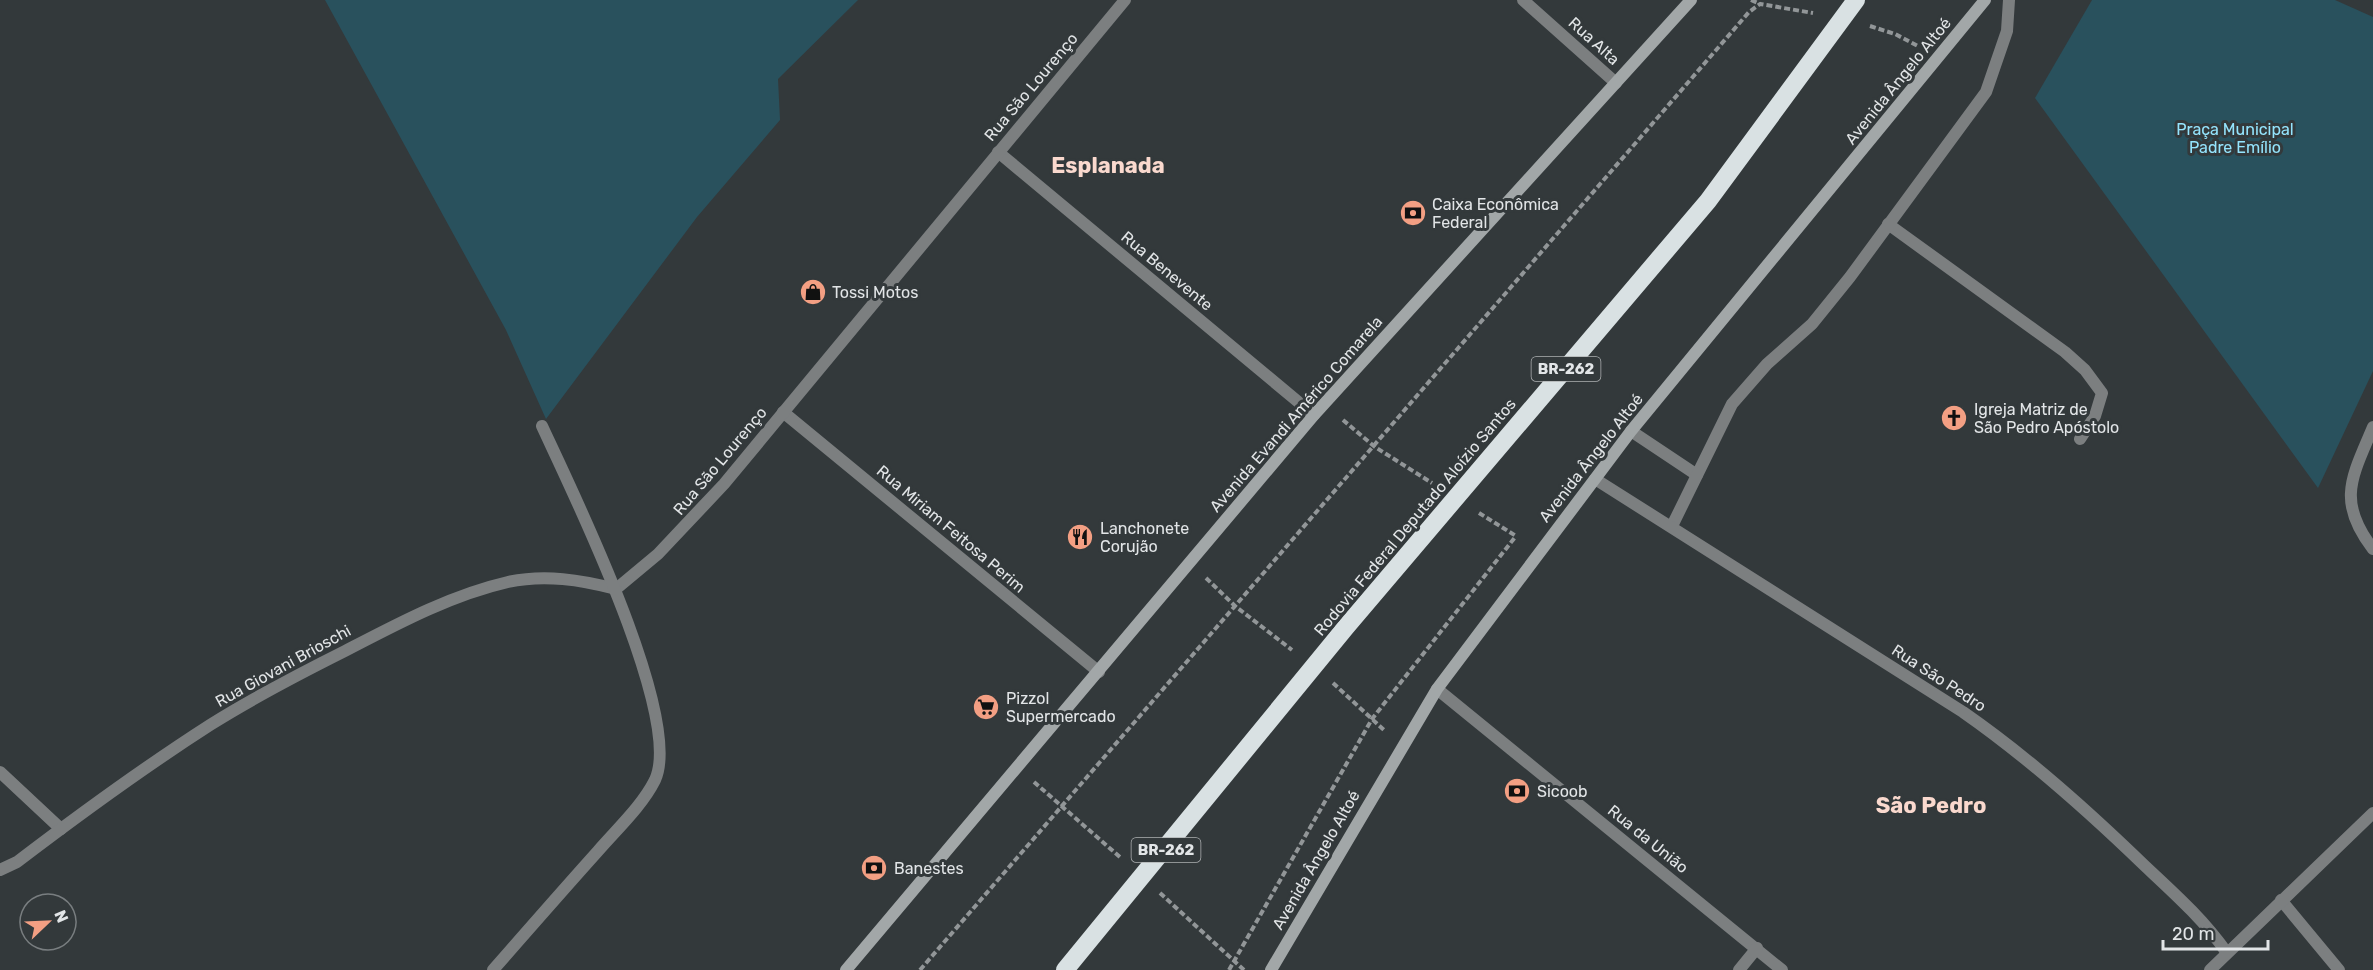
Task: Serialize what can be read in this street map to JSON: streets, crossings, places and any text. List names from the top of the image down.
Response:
{
  "streets": {
    "highway": ["BR-262", "Rodovia Federal Deputado Aloízio Santos"],
    "street": [
      "Rua Alta",
      "Avenida Ângelo Altoé",
      "Rua São Lourenço",
      "Rua Benevente",
      "Avenida Evandi Américo Comarela",
      "Rua Miriam Feitosa Perim",
      "Rua Giovani Brioschi",
      "Rua São Pedro",
      "Rua da União"
    ]
  },
  "crossings": [
    ["Rua Alta", "Avenida Evandi Américo Comarela"],
    ["Avenida Ângelo Altoé", "Rua São Pedro"],
    ["Avenida Ângelo Altoé", "Rua da União"],
    ["Rua São Lourenço", "Rua Benevente"],
    ["Rua São Lourenço", "Rua Miriam Feitosa Perim"],
    ["Rua São Lourenço", "Rua Giovani Brioschi"],
    ["Rua Benevente", "Avenida Evandi Américo Comarela"],
    ["Avenida Evandi Américo Comarela", "Rua Miriam Feitosa Perim"]
  ],
  "districts": ["Esplanada", "São Pedro"],
  "parks": ["Praça Municipal Padre Emílio"],
  "places": {
    "bank": ["Caixa Econômica Federal", "Sicoob", "Banestes"],
    "shop": ["Tossi Motos"],
    "church": ["Igreja Matriz de São Pedro Apóstolo"],
    "restaurant": ["Lanchonete Corujão"],
    "supermarket": ["Pizzol Supermercado"]
  },
  "scale_bar": "20 m",
  "north": "top right"
}
